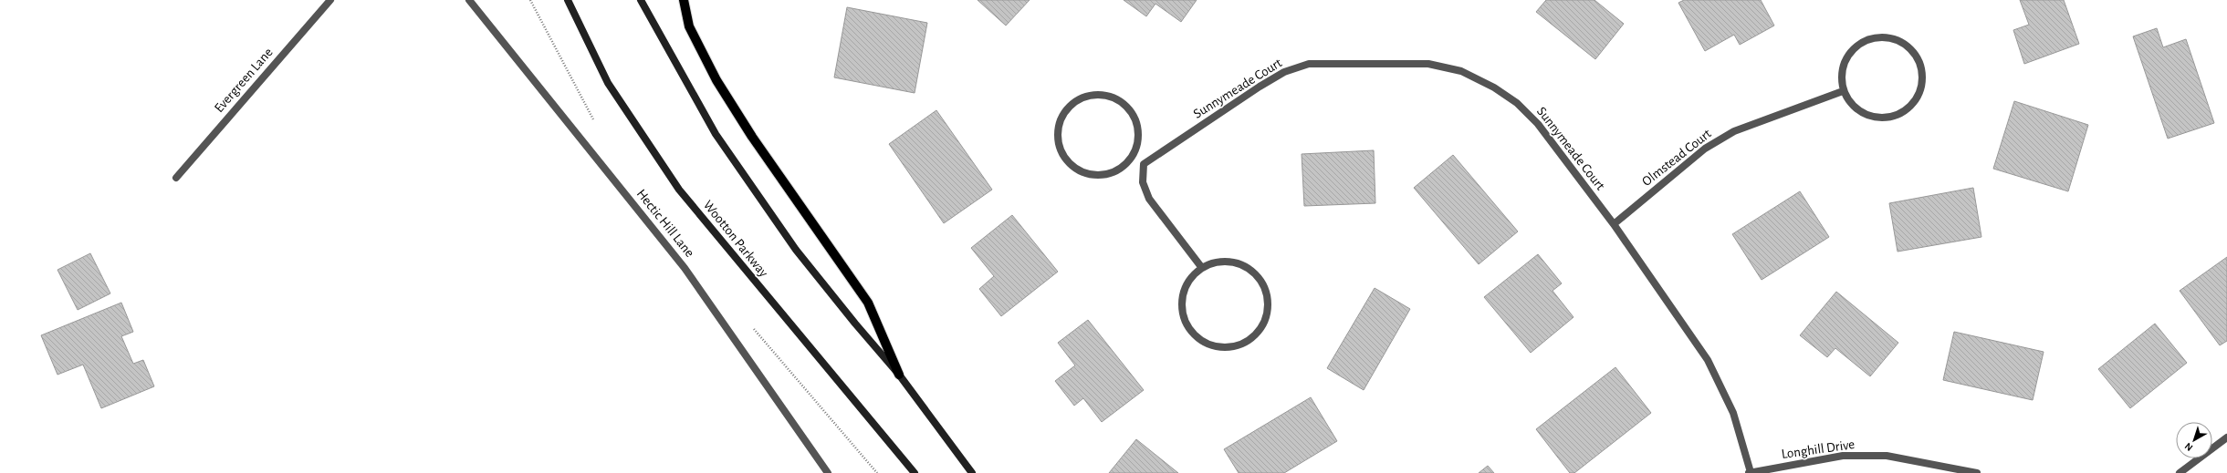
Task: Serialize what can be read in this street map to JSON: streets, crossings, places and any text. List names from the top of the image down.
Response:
{
  "streets": {
    "main road": ["Wootton Parkway"],
    "street": [
      "Evergreen Lane",
      "Sunnymeade Court",
      "Olmstead Court",
      "Hectic Hill Lane",
      "Longhill Drive"
    ]
  },
  "crossings": [
    ["Sunnymeade Court", "Olmstead Court"],
    ["Sunnymeade Court", "Longhill Drive"]
  ],
  "north": "bottom left"
}
